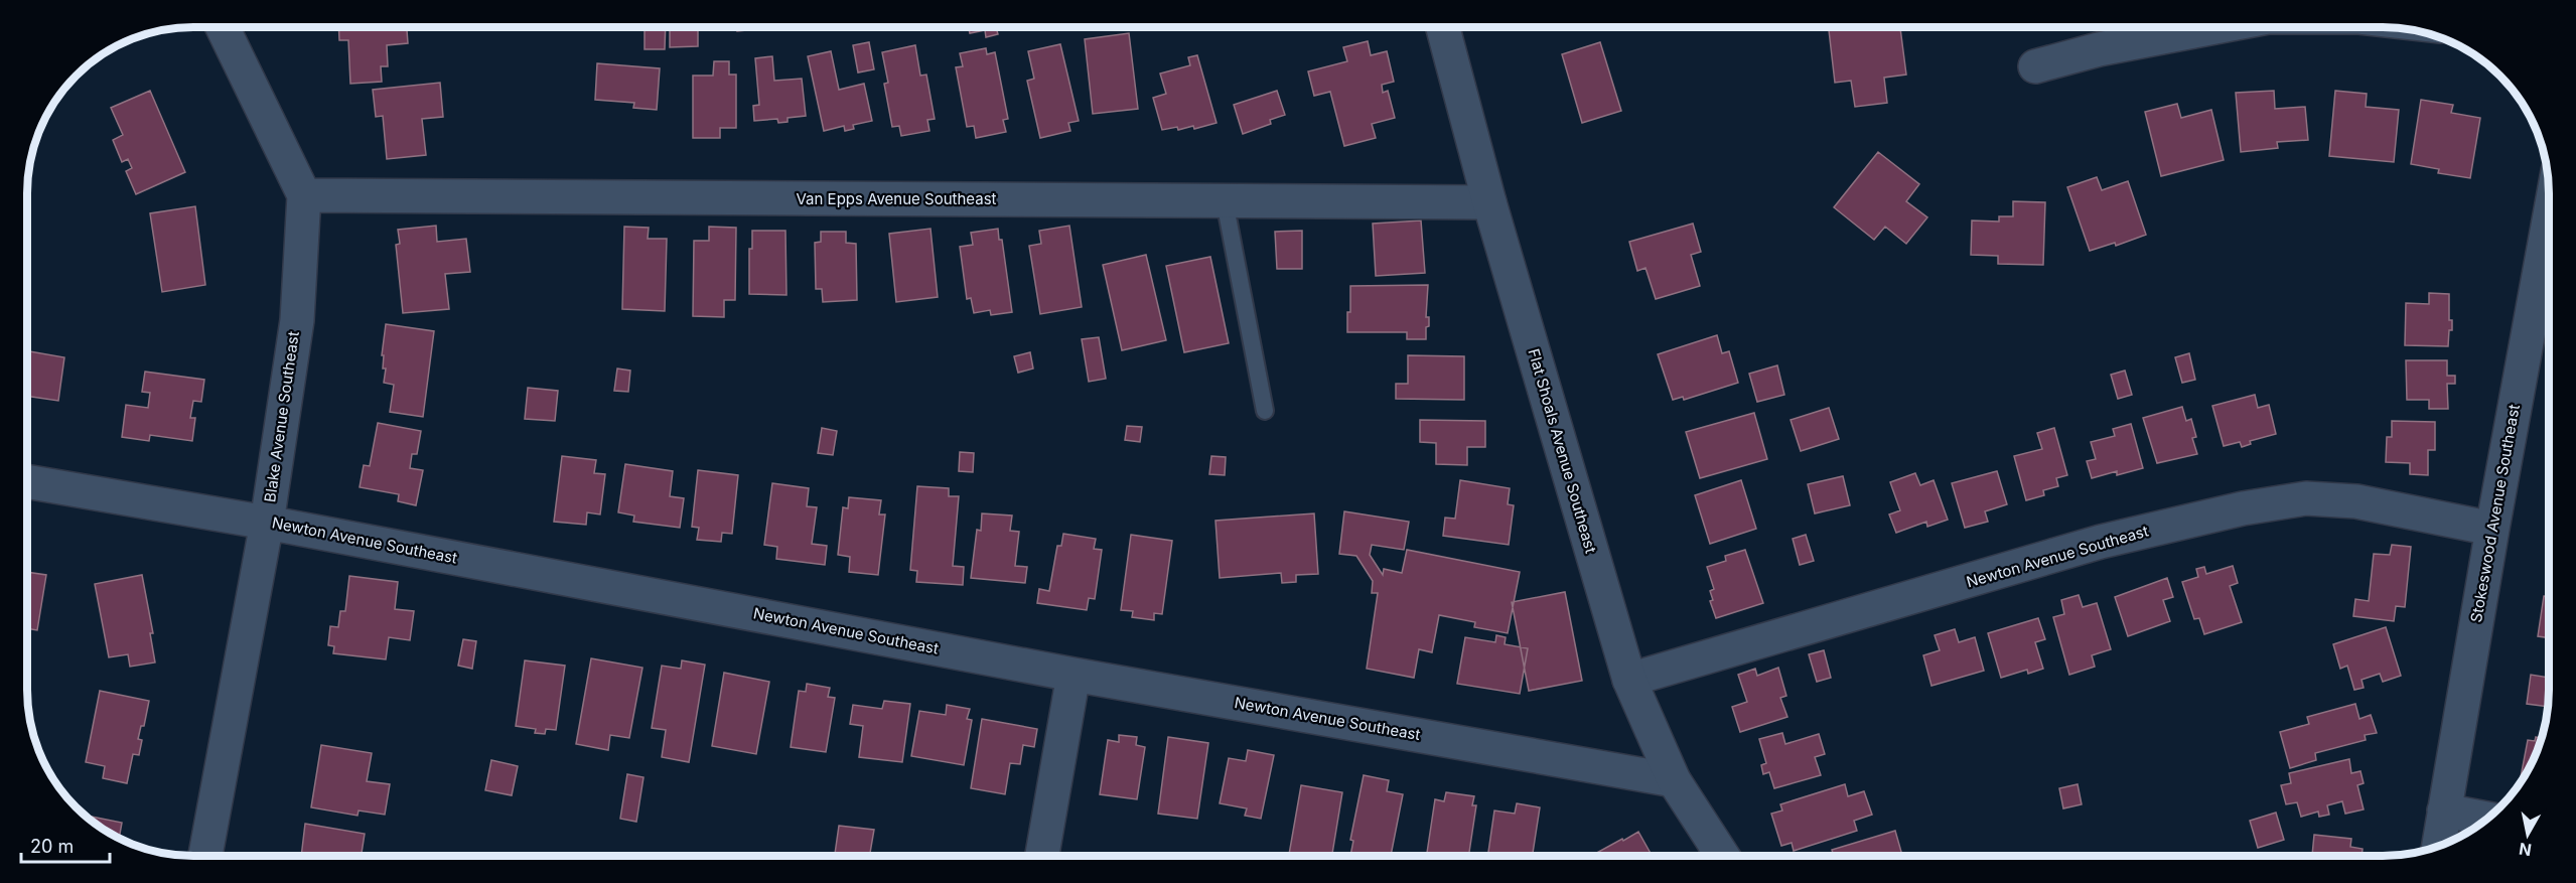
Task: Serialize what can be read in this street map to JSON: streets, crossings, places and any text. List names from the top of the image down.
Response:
{
  "streets": {
    "street": [
      "Van Epps Avenue Southeast",
      "Blake Avenue Southeast",
      "Flat Shoals Avenue Southeast",
      "Stokeswood Avenue Southeast",
      "Newton Avenue Southeast"
    ]
  },
  "crossings": [
    ["Van Epps Avenue Southeast", "Blake Avenue Southeast"],
    ["Van Epps Avenue Southeast", "Flat Shoals Avenue Southeast"],
    ["Blake Avenue Southeast", "Newton Avenue Southeast"],
    ["Flat Shoals Avenue Southeast", "Newton Avenue Southeast"],
    ["Stokeswood Avenue Southeast", "Newton Avenue Southeast"]
  ],
  "scale_bar": "20 m",
  "north": "bottom"
}
